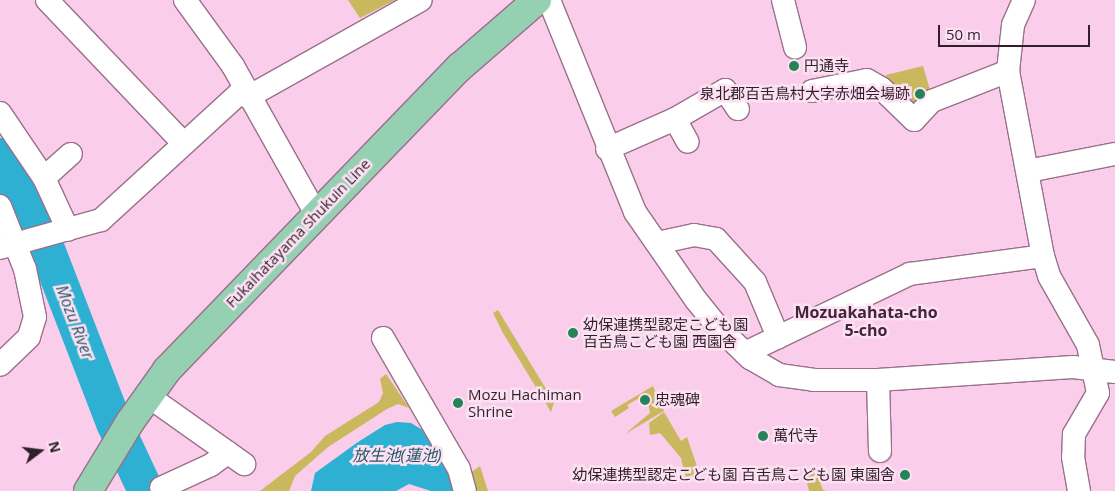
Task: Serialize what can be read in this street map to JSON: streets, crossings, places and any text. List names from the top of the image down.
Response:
{
  "streets": {
    "main road": ["Fukaihatayama Shukuin Line"]
  },
  "districts": ["Mozuakahata-cho 5-cho"],
  "water": ["Mozu River", "放生池(蓮池)"],
  "places": [
    "円通寺",
    "泉北郡百舌鳥村大字赤畑会場跡",
    "幼保連携型認定こども園 百舌鳥こども園 西園舎",
    "忠魂碑",
    "Mozu Hachiman Shrine",
    "萬代寺",
    "幼保連携型認定こども園 百舌鳥こども園 東園舎"
  ],
  "scale_bar": "50 m",
  "north": "right"
}
